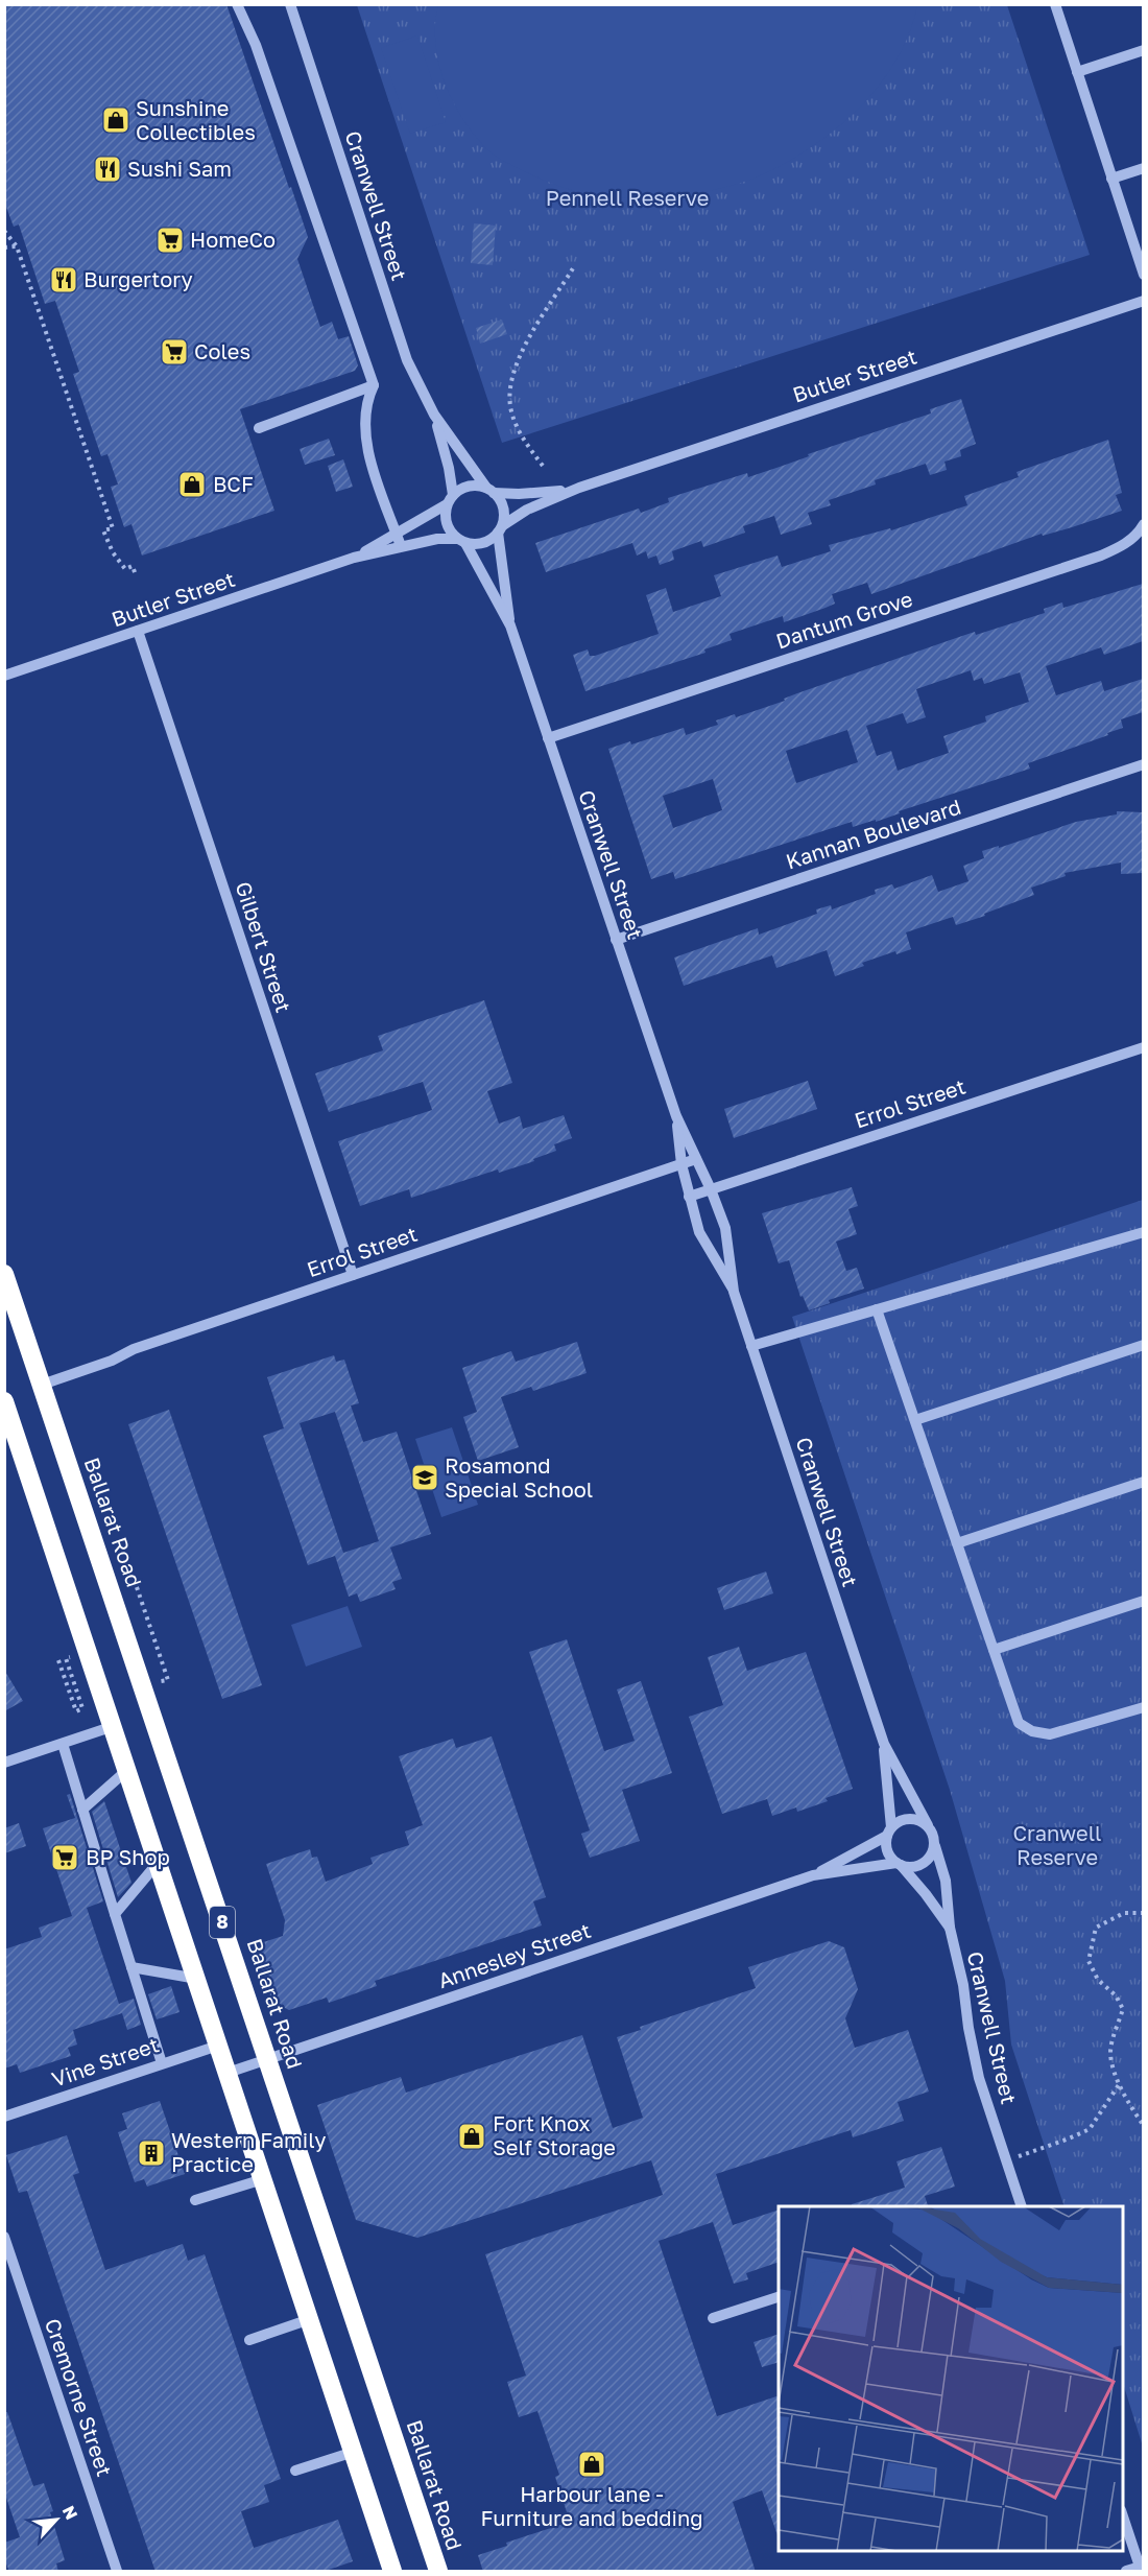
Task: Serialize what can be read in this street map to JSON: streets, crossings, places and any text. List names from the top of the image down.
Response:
{
  "streets": {
    "highway": ["Ballarat Road", "8"],
    "street": [
      "Cranwell Street",
      "Butler Street",
      "Dantum Grove",
      "Kannan Boulevard",
      "Gilbert Street",
      "Errol Street",
      "Annesley Street",
      "Vine Street",
      "Cremorne Street"
    ]
  },
  "crossings": [
    ["Cranwell Street", "Butler Street"],
    ["Cranwell Street", "Dantum Grove"],
    ["Cranwell Street", "Kannan Boulevard"],
    ["Cranwell Street", "Errol Street"],
    ["Cranwell Street", "Annesley Street"],
    ["Butler Street", "Gilbert Street"],
    ["Gilbert Street", "Errol Street"],
    ["Errol Street", "Ballarat Road"],
    ["Ballarat Road", "Annesley Street"],
    ["8", "Annesley Street"],
    ["8", "Vine Street"]
  ],
  "parks": ["Pennell Reserve", "Cranwell Reserve"],
  "places": {
    "shop": [
      "Sunshine Collectibles",
      "BCF",
      "Fort Knox Self Storage",
      "Harbour lane - Furniture and bedding"
    ],
    "restaurant": ["Sushi Sam", "Burgertory"],
    "supermarket": ["HomeCo", "Coles", "BP Shop"],
    "school or university": ["Rosamond Special School"],
    "building": ["Western Family Practice"]
  },
  "north": "top right"
}
